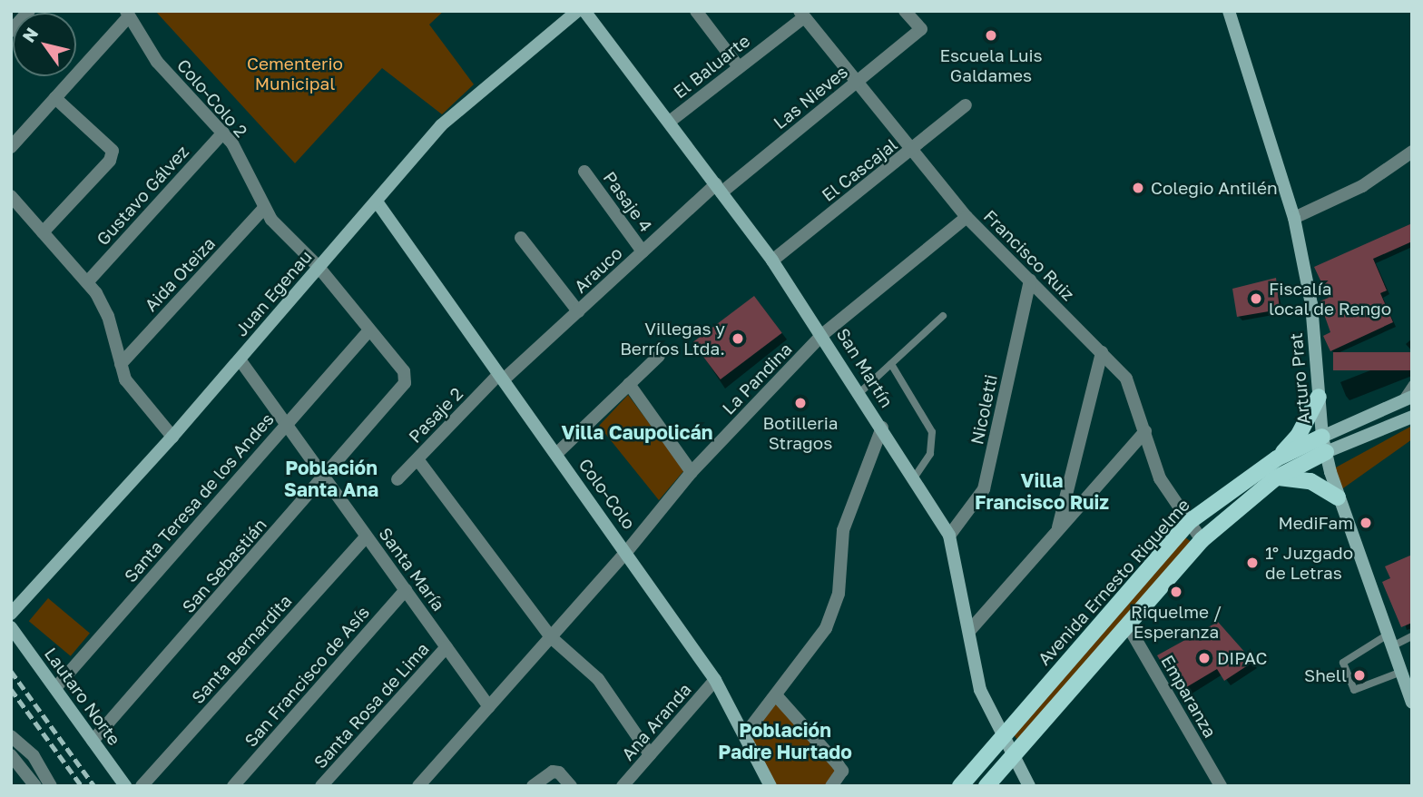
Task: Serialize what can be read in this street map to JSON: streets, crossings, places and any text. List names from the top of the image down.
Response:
{
  "streets": {
    "main road": [
      "Juan Egenau",
      "San Martín",
      "Arturo Prat",
      "Colo-Colo",
      "Avenida Ernesto Riquelme",
      "Lautaro Norte"
    ],
    "street": [
      "El Baluarte",
      "Las Nieves",
      "Colo-Colo 2",
      "El Cascajal",
      "Gustavo Gálvez",
      "Pasaje 4",
      "Francisco Ruiz",
      "Arauco",
      "Aida Oteiza",
      "La Pandina",
      "Nicoletti",
      "Pasaje 2",
      "Santa Teresa de los Andes",
      "San Sebastián",
      "Santa María",
      "Santa Bernardita",
      "San Francisco de Asís",
      "Emparanza",
      "Santa Rosa de Lima",
      "Ana Aranda"
    ]
  },
  "crossings": [
    ["El Baluarte", "Francisco Ruiz"],
    ["El Baluarte", "San Martín"],
    ["Las Nieves", "Francisco Ruiz"],
    ["Las Nieves", "Arauco"],
    ["Las Nieves", "San Martín"],
    ["Colo-Colo 2", "Gustavo Gálvez"],
    ["Colo-Colo 2", "Aida Oteiza"],
    ["Colo-Colo 2", "Juan Egenau"],
    ["Colo-Colo 2", "Santa Teresa de los Andes"],
    ["Colo-Colo 2", "San Sebastián"],
    ["El Cascajal", "Francisco Ruiz"],
    ["El Cascajal", "San Martín"],
    ["Pasaje 4", "Arauco"],
    ["Francisco Ruiz", "La Pandina"],
    ["Francisco Ruiz", "Nicoletti"],
    ["Francisco Ruiz", "Avenida Ernesto Riquelme"],
    ["Arauco", "San Martín"],
    ["Arauco", "Pasaje 2"],
    ["Arauco", "Colo-Colo"],
    ["Juan Egenau", "Colo-Colo"],
    ["Juan Egenau", "Santa María"],
    ["San Martín", "La Pandina"],
    ["San Martín", "Nicoletti"],
    ["San Martín", "Avenida Ernesto Riquelme"],
    ["La Pandina", "Colo-Colo"],
    ["La Pandina", "Santa María"],
    ["Arturo Prat", "Avenida Ernesto Riquelme"],
    ["Pasaje 2", "Colo-Colo"],
    ["Colo-Colo", "Ana Aranda"],
    ["Santa Teresa de los Andes", "Santa María"],
    ["Santa Teresa de los Andes", "Lautaro Norte"],
    ["San Sebastián", "Santa María"],
    ["San Sebastián", "Lautaro Norte"],
    ["Santa María", "Santa Bernardita"],
    ["Santa María", "San Francisco de Asís"],
    ["Santa María", "Santa Rosa de Lima"]
  ],
  "districts": [
    "Villa Caupolicán",
    "Población Santa Ana",
    "Villa Francisco Ruiz",
    "Población Padre Hurtado"
  ],
  "parks": ["Cementerio Municipal"],
  "places": [
    "Escuela Luis Galdames",
    "Colegio Antilén",
    "Fiscalía local de Rengo",
    "Villegas y Berríos Ltda.",
    "Botilleria Stragos",
    "MediFam",
    "1° Juzgado de Letras",
    "Riquelme / Esperanza",
    "DIPAC",
    "Shell"
  ],
  "north": "top left"
}
